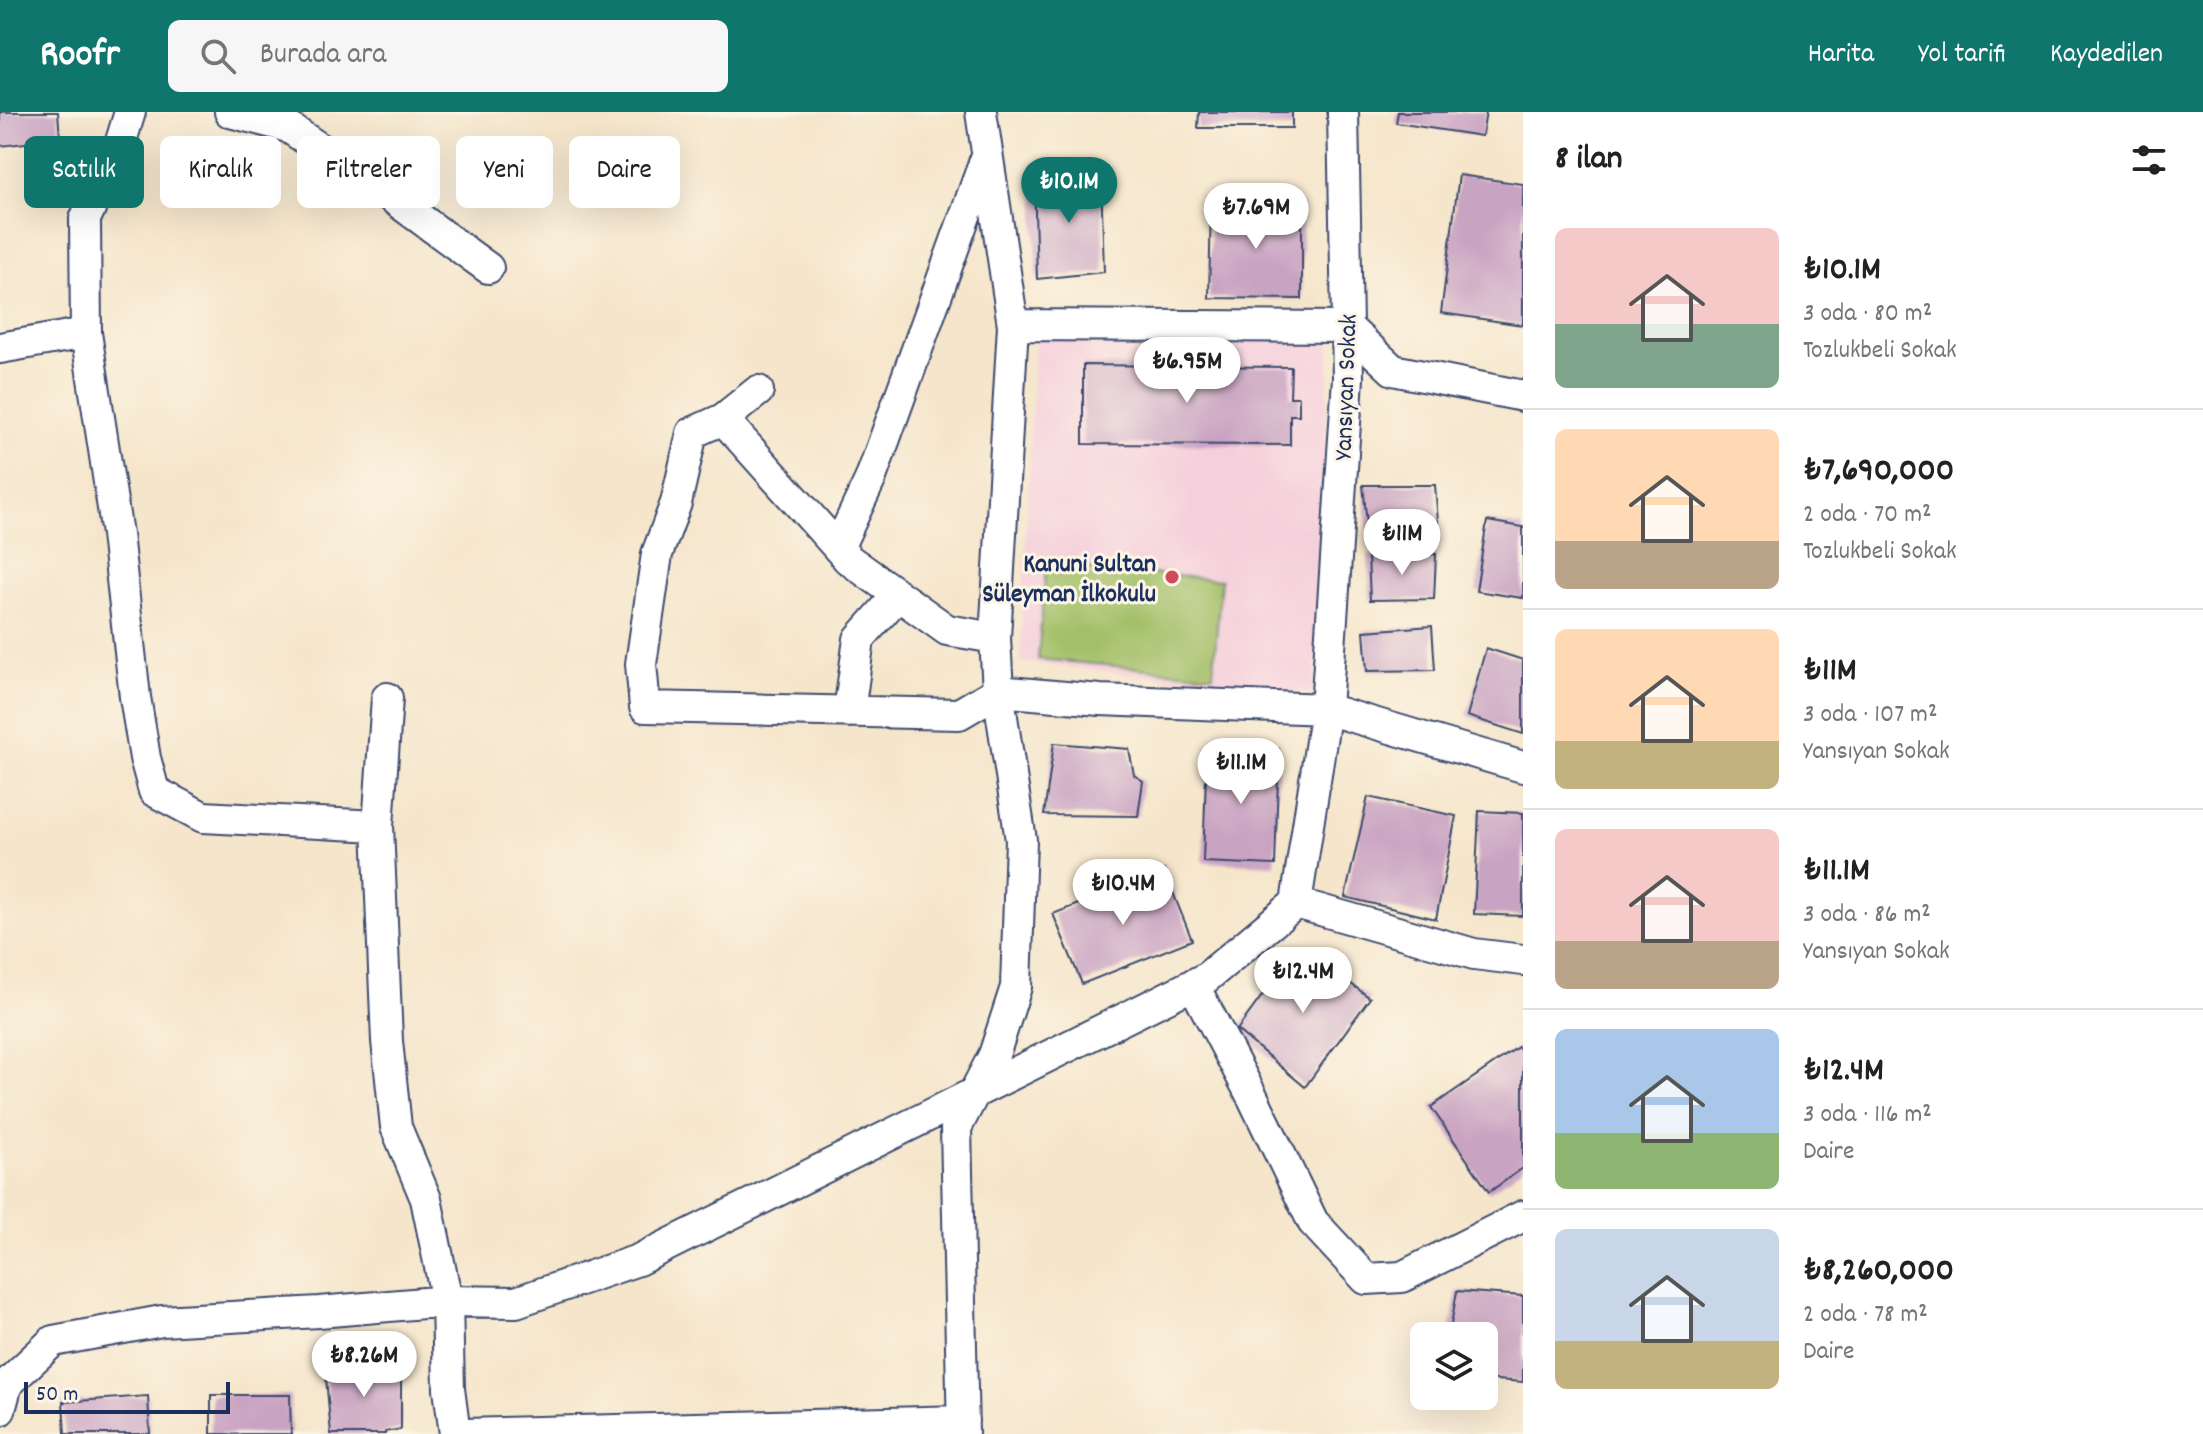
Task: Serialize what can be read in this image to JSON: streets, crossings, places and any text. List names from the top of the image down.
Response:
{
  "streets": {
    "street": ["Yansıyan Sokak"]
  },
  "places": ["Kanuni Sultan Süleyman İlkokulu"],
  "scale_bar": "50 m",
  "page": {
    "header": "Roofr",
    "search": "Burada ara",
    "nav": ["Harita", "Yol tarifi", "Kaydedilen"],
    "heading": "8 ilan",
    "chip": [
      "Satılık",
      "Kiralık",
      "Filtreler",
      "Yeni",
      "Daire"
    ],
    "price": [
      "₺10.1M",
      "₺7.69M",
      "₺6.95M",
      "₺11M",
      "₺11.1M",
      "₺10.4M",
      "₺12.4M",
      "₺8.26M"
    ],
    "list": [
      {
        "name": "₺10.1M",
        "note": "3 oda · 80 m² · Tozlukbeli Sokak"
      },
      {
        "name": "₺7,690,000",
        "note": "2 oda · 70 m² · Tozlukbeli Sokak"
      },
      {
        "name": "₺11M",
        "note": "3 oda · 107 m² · Yansıyan Sokak"
      },
      {
        "name": "₺11.1M",
        "note": "3 oda · 86 m² · Yansıyan Sokak"
      },
      {
        "name": "₺12.4M",
        "note": "3 oda · 116 m² · Daire"
      },
      {
        "name": "₺8,260,000",
        "note": "2 oda · 78 m² · Daire"
      }
    ],
    "scale": "50 m"
  }
}
